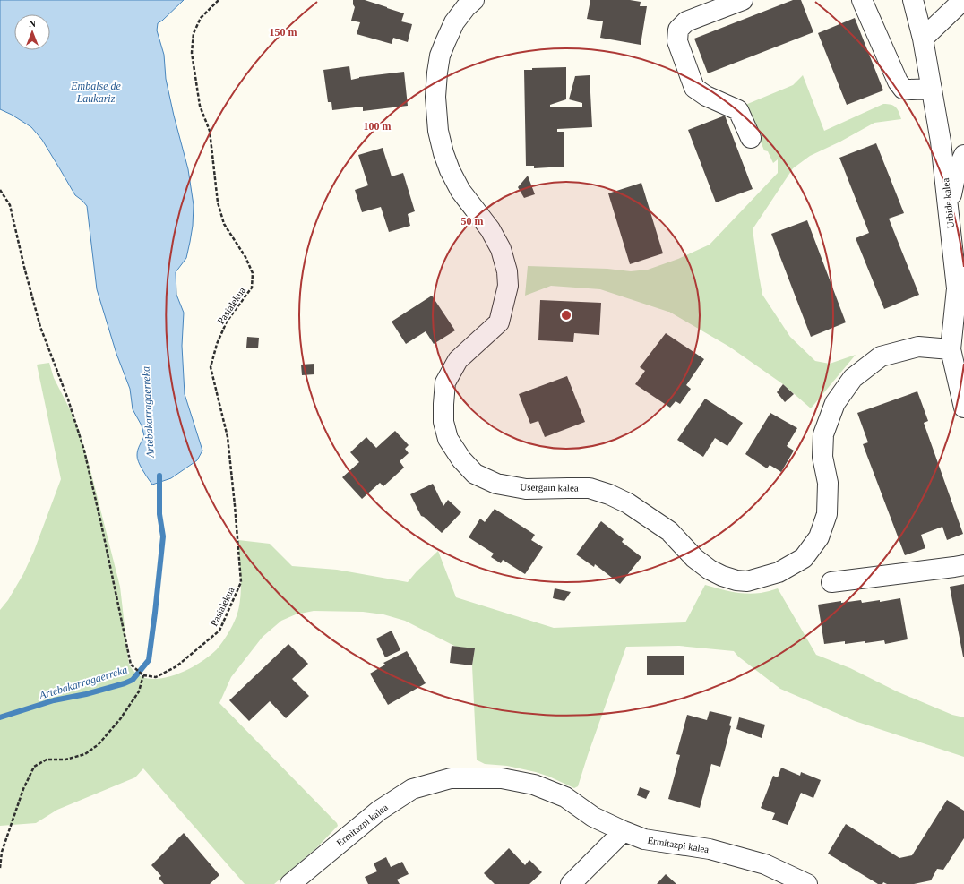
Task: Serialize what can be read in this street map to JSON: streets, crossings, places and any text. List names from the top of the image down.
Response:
{
  "streets": {
    "street": ["Urbide kalea", "Usergain kalea", "Ermitazpi kalea"],
    "path": ["Pasialekua"]
  },
  "crossings": [
    ["Urbide kalea", "Usergain kalea"]
  ],
  "water": ["Embalse de Laukariz", "Artebakarragaerreka"],
  "north": "top",
  "rings": ["150 m", "100 m", "50 m"]
}
